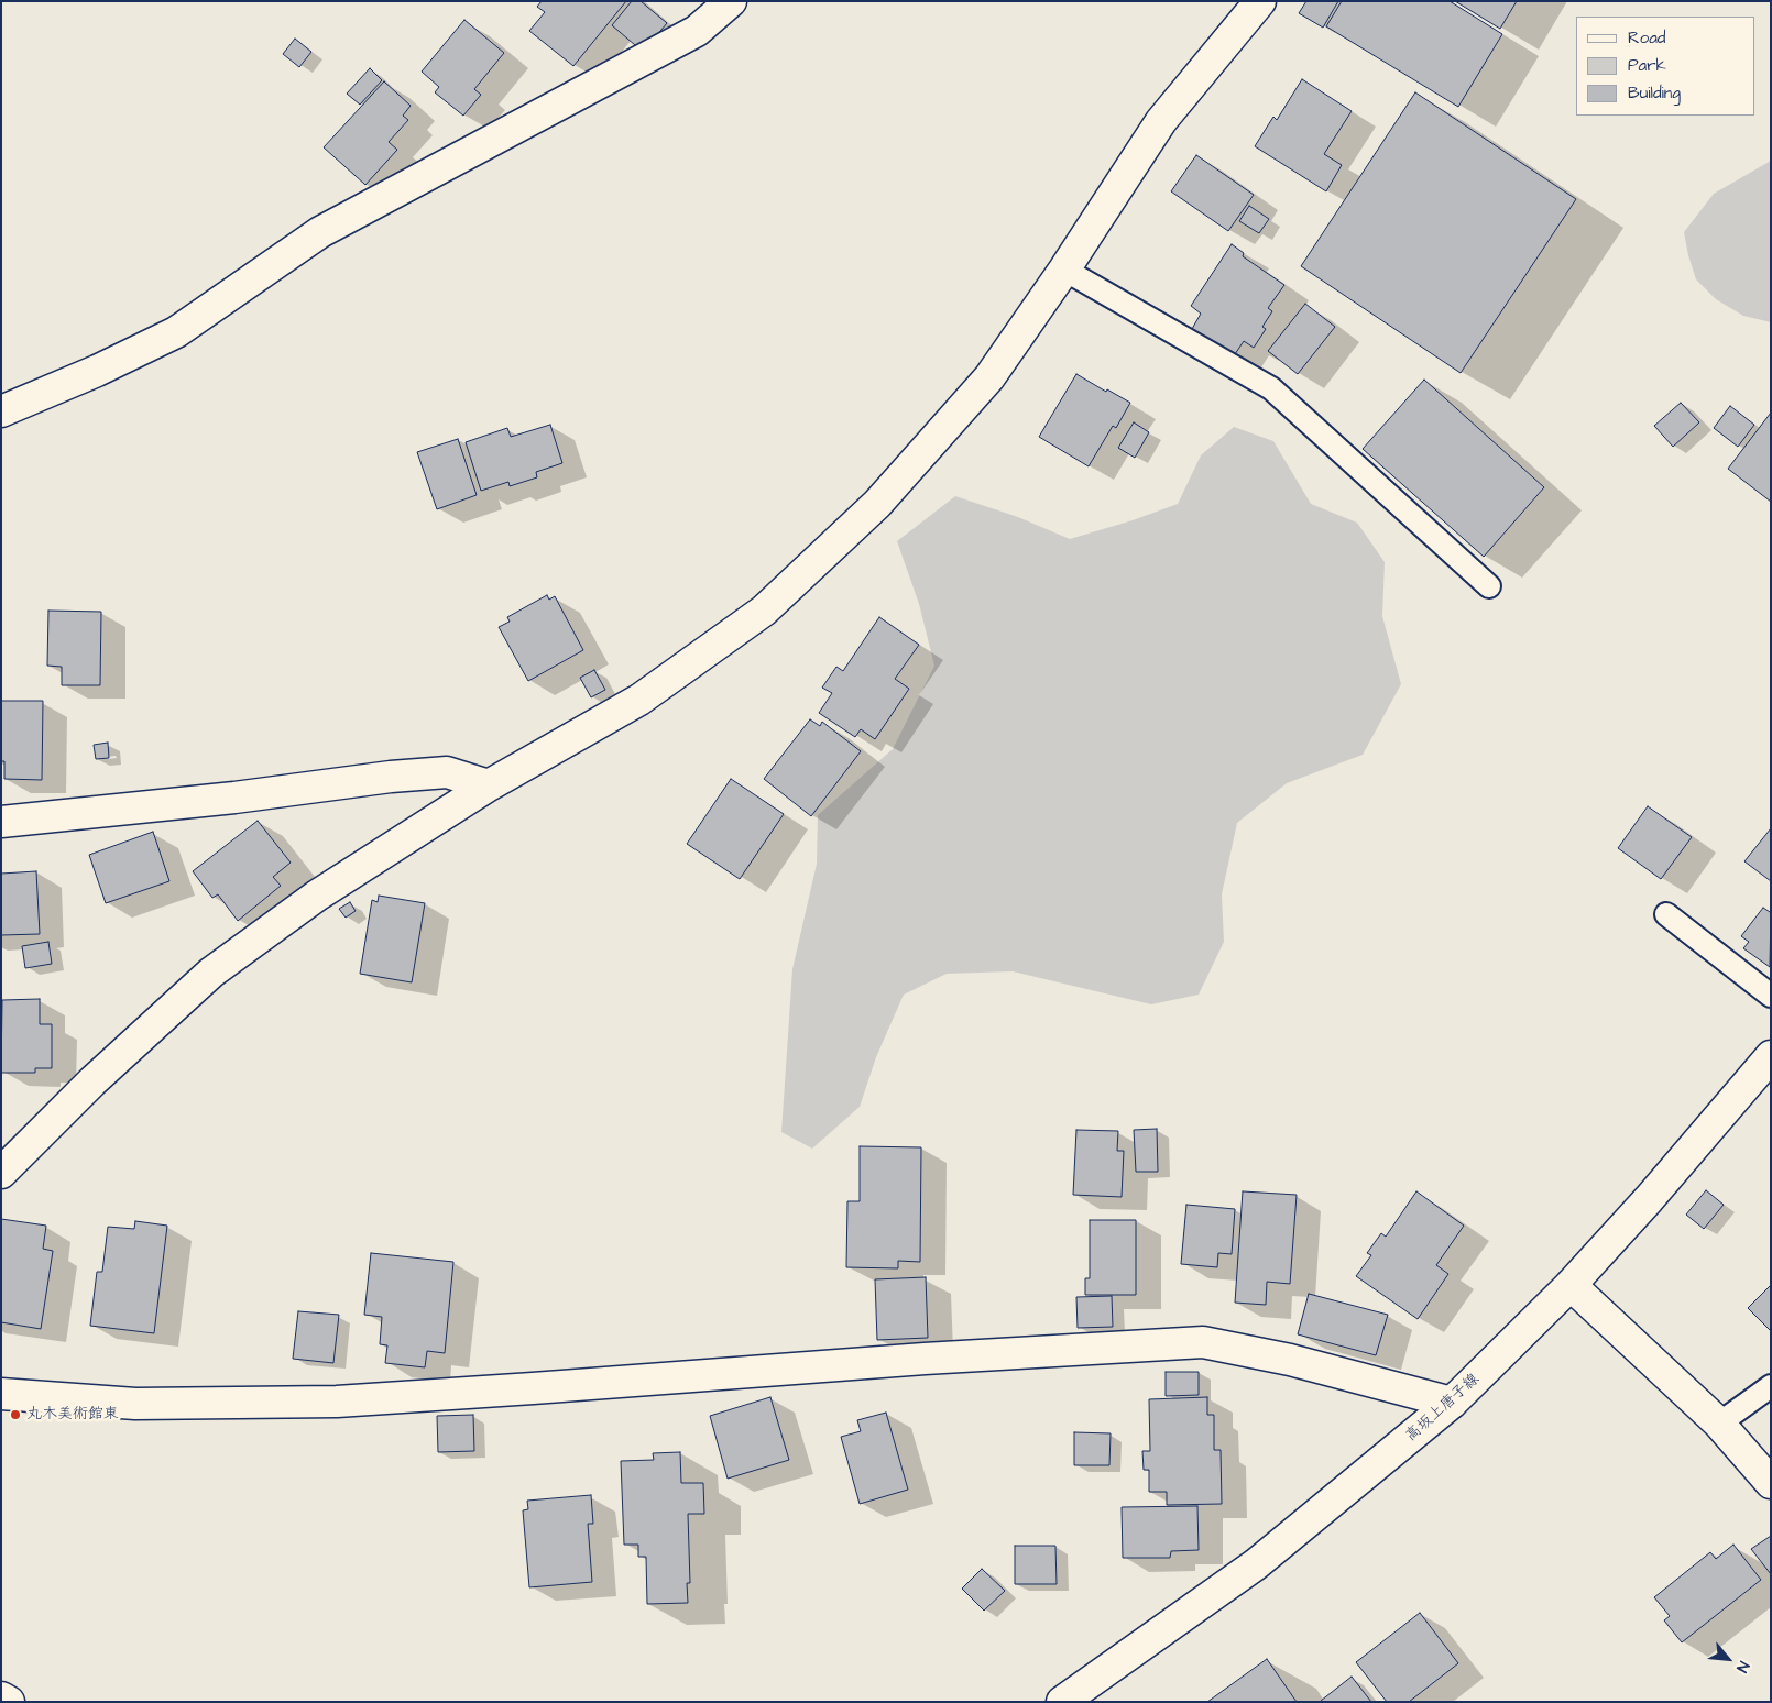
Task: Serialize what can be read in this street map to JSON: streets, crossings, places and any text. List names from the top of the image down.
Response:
{
  "streets": {
    "street": ["高坂上唐子線"]
  },
  "places": ["丸木美術館東"],
  "legend": ["Road", "Park", "Building"],
  "north": "bottom right"
}
